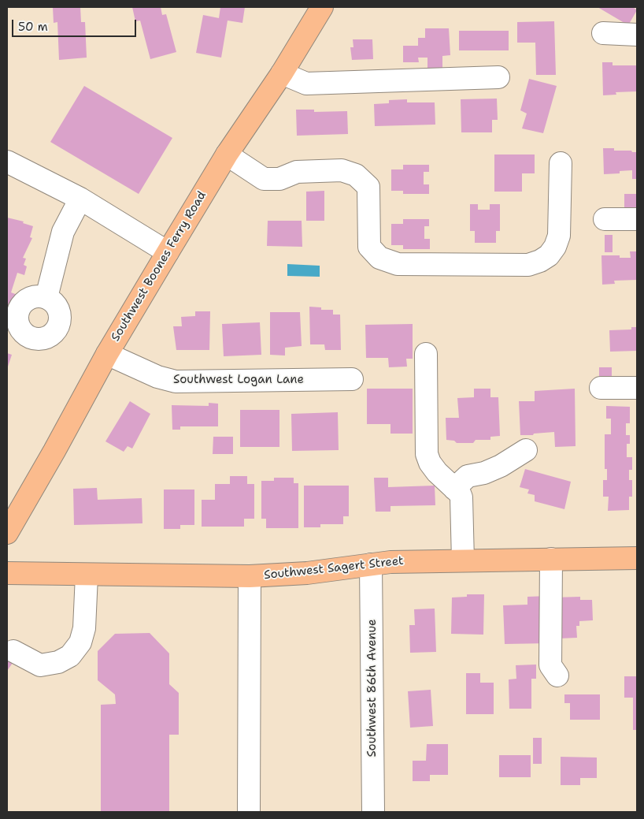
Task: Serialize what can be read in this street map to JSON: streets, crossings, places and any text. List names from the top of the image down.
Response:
{
  "streets": {
    "main road": ["Southwest Boones Ferry Road", "Southwest Sagert Street"],
    "street": ["Southwest Logan Lane", "Southwest 86th Avenue"]
  },
  "crossings": [
    ["Southwest Boones Ferry Road", "Southwest Logan Lane"],
    ["Southwest Sagert Street", "Southwest 86th Avenue"]
  ],
  "scale_bar": "50 m"
}
